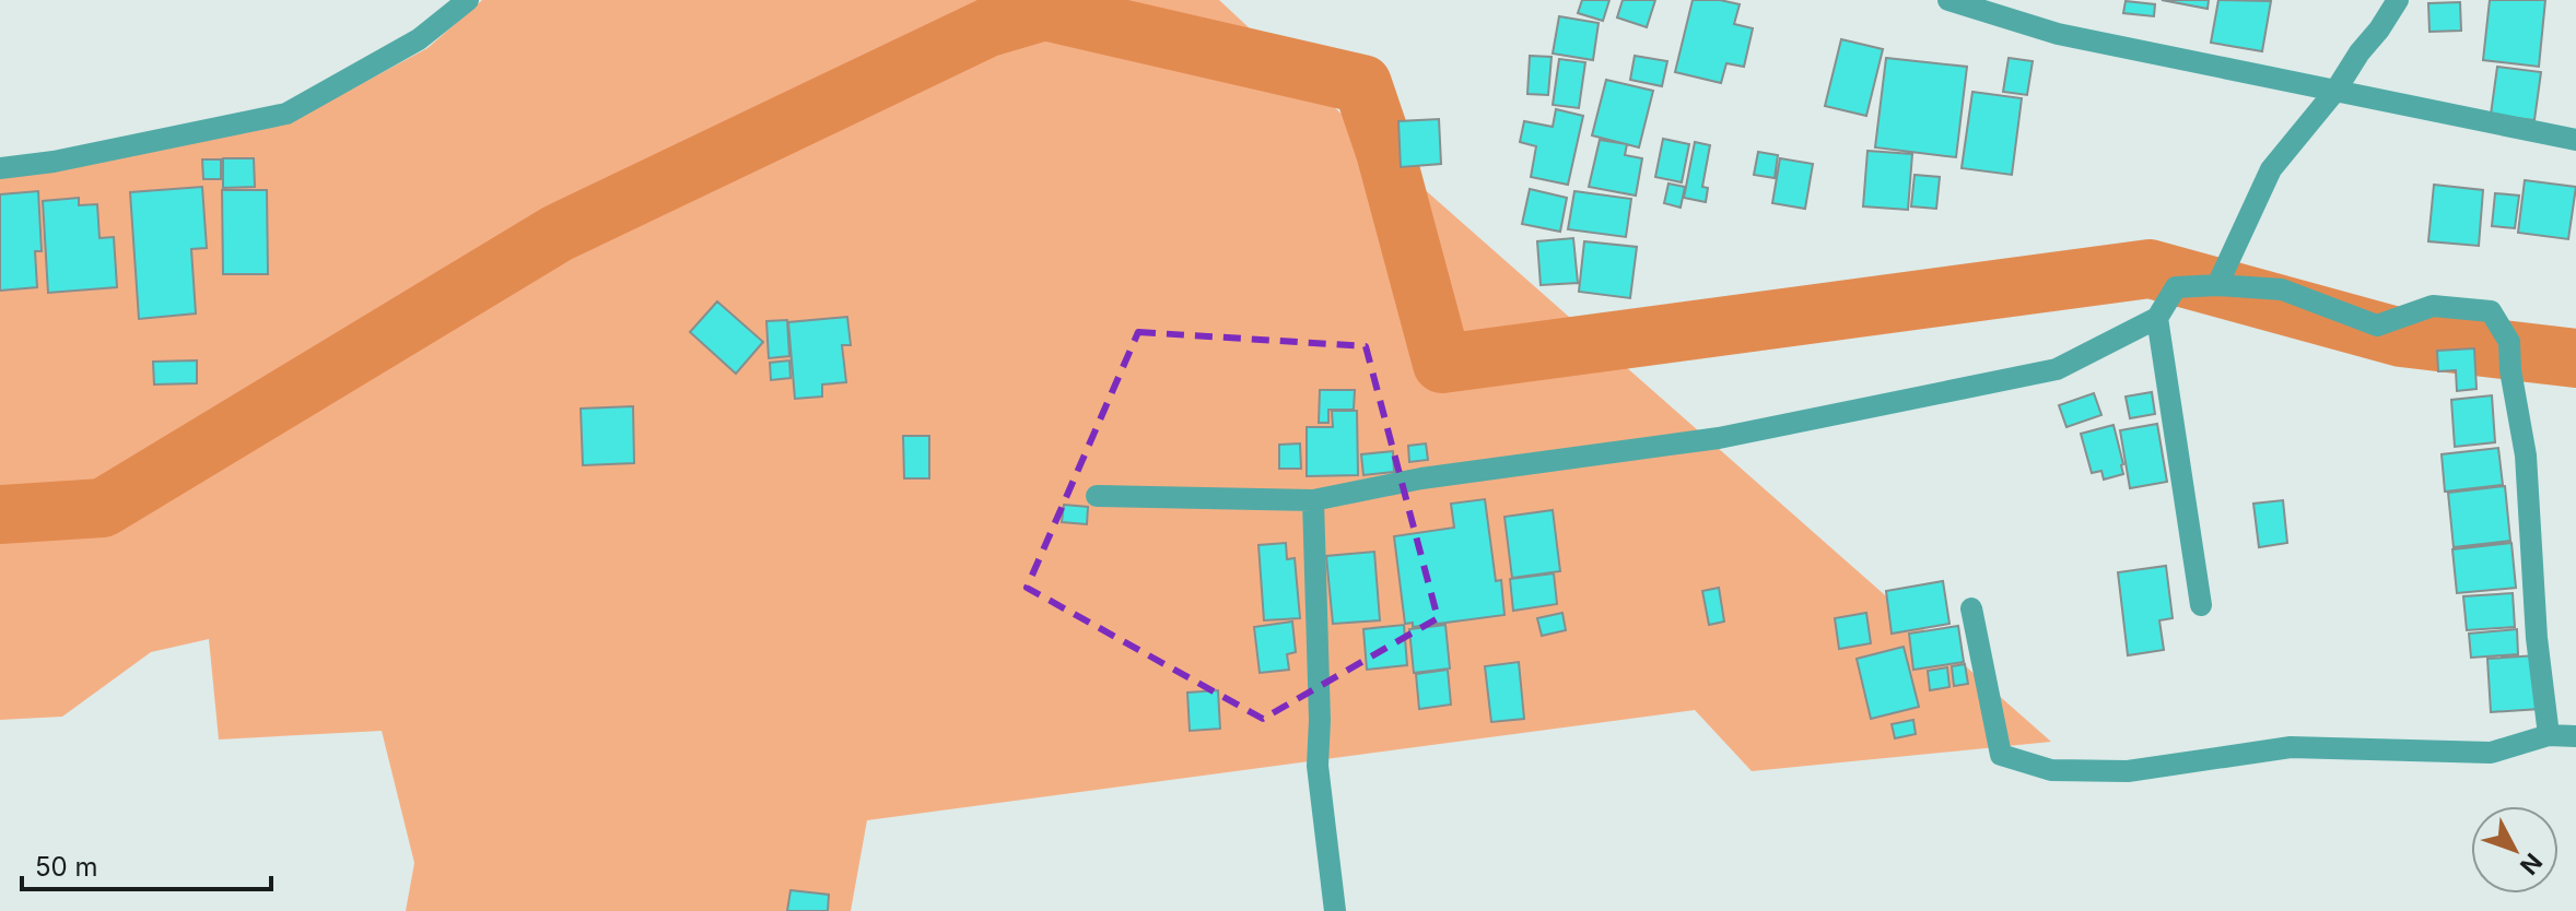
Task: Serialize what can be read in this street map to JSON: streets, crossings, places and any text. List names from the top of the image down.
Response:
{
  "scale_bar": "50 m",
  "north": "bottom right"
}
